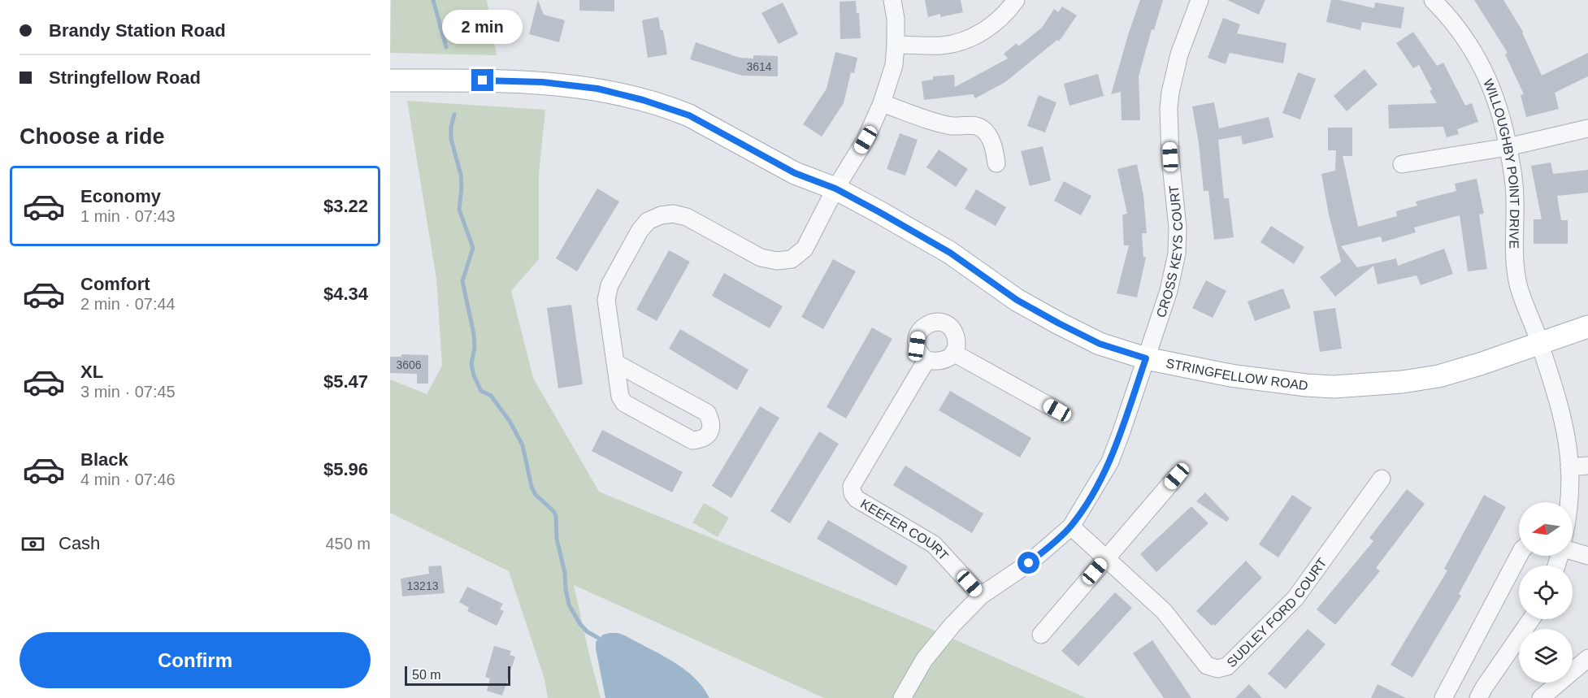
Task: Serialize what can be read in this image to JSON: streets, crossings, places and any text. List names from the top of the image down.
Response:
{
  "streets": {
    "main road": ["STRINGFELLOW ROAD"],
    "street": [
      "WILLOUGHBY POINT DRIVE",
      "CROSS KEYS COURT",
      "KEEFER COURT",
      "SUDLEY FORD COURT"
    ]
  },
  "crossings": [
    ["WILLOUGHBY POINT DRIVE", "STRINGFELLOW ROAD"],
    ["CROSS KEYS COURT", "STRINGFELLOW ROAD"],
    ["CROSS KEYS COURT", "KEEFER COURT"],
    ["CROSS KEYS COURT", "SUDLEY FORD COURT"]
  ],
  "house_numbers": ["3614", "3606", "13213"],
  "scale_bar": "50 m",
  "north": "left",
  "page": {
    "banner": ["Brandy Station Road", "Stringfellow Road"],
    "bubble": "2 min",
    "heading": "Choose a ride",
    "list": [
      {
        "name": "Economy",
        "note": "1 min · 07:43",
        "value": "$3.22"
      },
      {
        "name": "Comfort",
        "note": "2 min · 07:44",
        "value": "$4.34"
      },
      {
        "name": "XL",
        "note": "3 min · 07:45",
        "value": "$5.47"
      },
      {
        "name": "Black",
        "note": "4 min · 07:46",
        "value": "$5.96"
      }
    ],
    "pay": ["Cash", "450 m"],
    "buttons": "Confirm",
    "scale": "50 m"
  }
}
